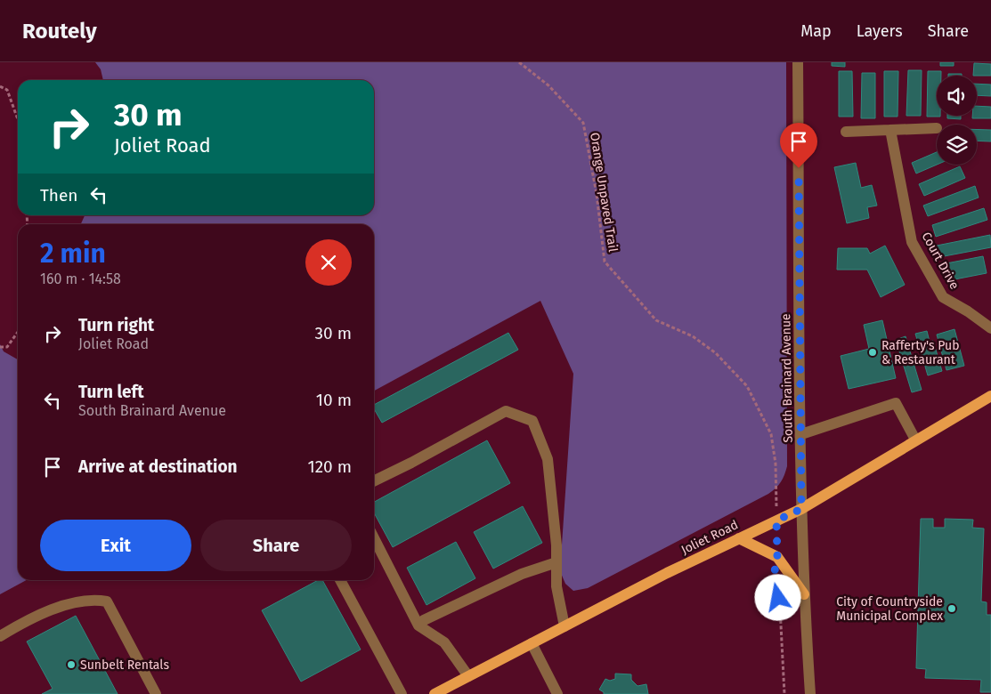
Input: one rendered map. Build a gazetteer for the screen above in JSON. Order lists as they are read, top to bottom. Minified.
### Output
{"streets":{"main road":["Joliet Road"],"street":["Court Drive","South Brainard Avenue"],"path":["Orange Unpaved Trail"]},"crossings":[["Orange Unpaved Trail","Joliet Road"],["South Brainard Avenue","Joliet Road"]],"places":["Rafferty's Pub & Restaurant","City of Countryside Municipal Complex","Sunbelt Rentals"],"page":{"header":"Routely","nav":["Map","Layers","Share"],"turn":["30 m","Joliet Road"],"then":"Then","heading":["2 min","160 m · 14:58"],"list":[{"name":"Turn right","note":"Joliet Road","value":"30 m"},{"name":"Turn left","note":"South Brainard Avenue","value":"10 m"},{"name":"Arrive at destination","value":"120 m"}],"buttons":["Exit","Share"]}}
